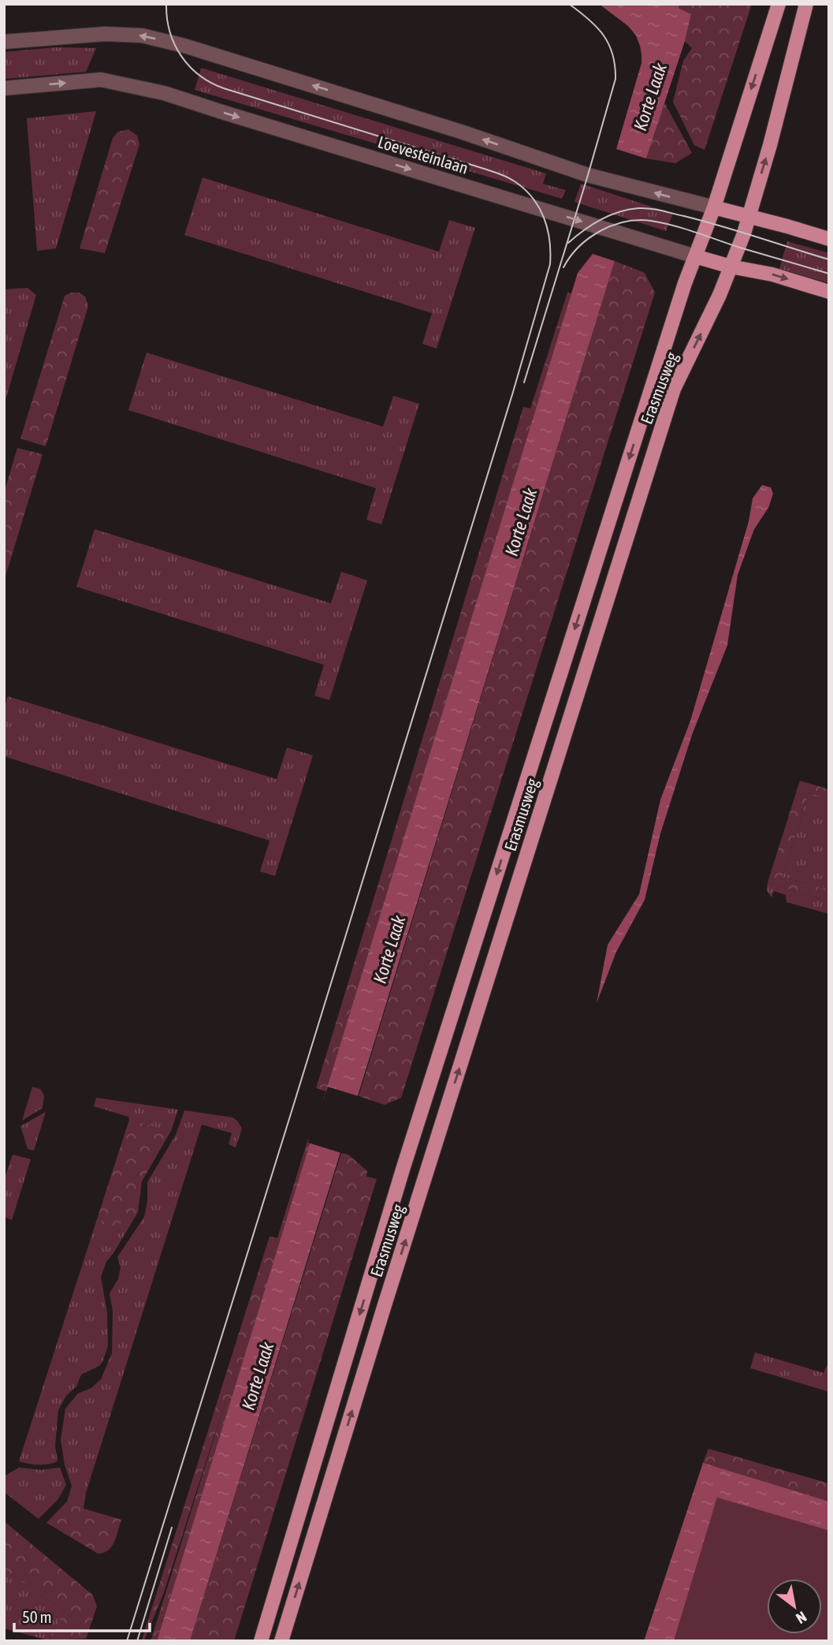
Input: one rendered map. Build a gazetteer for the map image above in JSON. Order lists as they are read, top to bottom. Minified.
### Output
{"streets":{"main road":["Loevesteinlaan","Erasmusweg"]},"crossings":[["Loevesteinlaan","Erasmusweg"]],"water":["Korte Laak"],"scale_bar":"50 m","north":"bottom right"}
